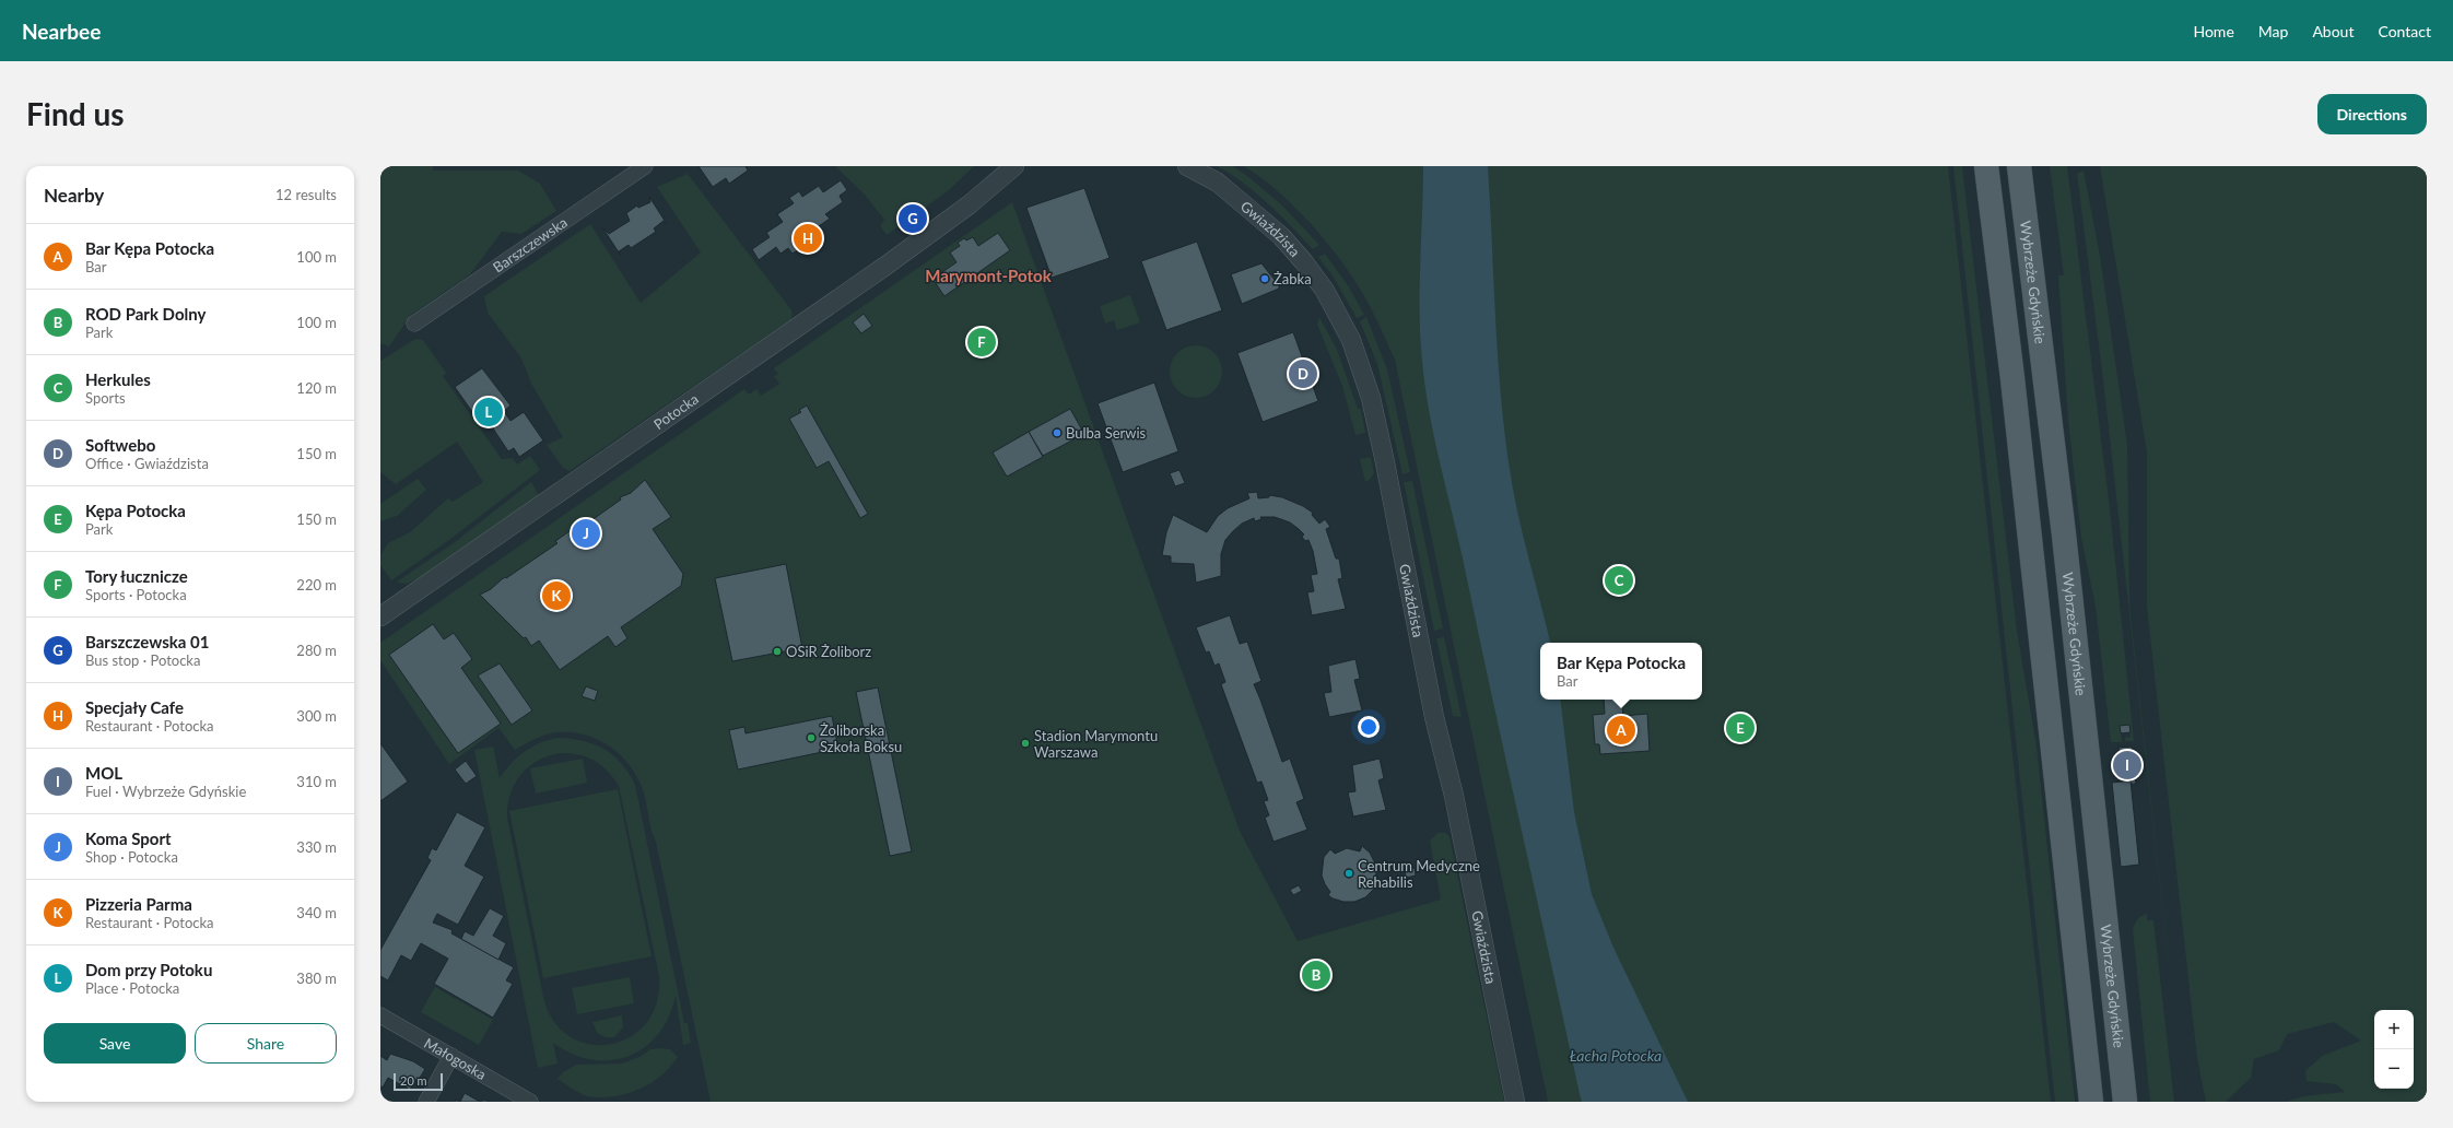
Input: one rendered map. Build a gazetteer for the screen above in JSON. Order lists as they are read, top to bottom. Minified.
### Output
{"streets":{"main road":["Wybrzeże Gdyńskie"],"street":["Gwiaździsta","Barszczewska","Potocka","Małogoska"]},"districts":["Marymont-Potok"],"water":["Łacha Potocka"],"places":["Żabka","Bulba Serwis","OSiR Żoliborz","Żoliborska Szkoła Boksu","Stadion Marymontu Warszawa","Centrum Medyczne Rehabilis"],"scale_bar":"20 m","page":{"header":"Nearbee","nav":["Home","Map","About","Contact"],"buttons":["Directions",["Save","Share"]],"title":"Find us","heading":["Nearby","12 results"],"pins":["G","H","F","D","L","J","C","K","E","A","I","B"],"list":[{"mark":"A","name":"Bar Kępa Potocka","note":"Bar","value":"100 m"},{"mark":"B","name":"ROD Park Dolny","note":"Park","value":"100 m"},{"mark":"C","name":"Herkules","note":"Sports","value":"120 m"},{"mark":"D","name":"Softwebo","note":"Office · Gwiaździsta","value":"150 m"},{"mark":"E","name":"Kępa Potocka","note":"Park","value":"150 m"},{"mark":"F","name":"Tory łucznicze","note":"Sports · Potocka","value":"220 m"},{"mark":"G","name":"Barszczewska 01","note":"Bus stop · Potocka","value":"280 m"},{"mark":"H","name":"Specjały Cafe","note":"Restaurant · Potocka","value":"300 m"},{"mark":"I","name":"MOL","note":"Fuel · Wybrzeże Gdyńskie","value":"310 m"},{"mark":"J","name":"Koma Sport","note":"Shop · Potocka","value":"330 m"},{"mark":"K","name":"Pizzeria Parma","note":"Restaurant · Potocka","value":"340 m"},{"mark":"L","name":"Dom przy Potoku","note":"Place · Potocka","value":"380 m"}],"popup":["Bar Kępa Potocka","Bar"],"map_buttons":["+","−"],"scale":"20 m"}}
